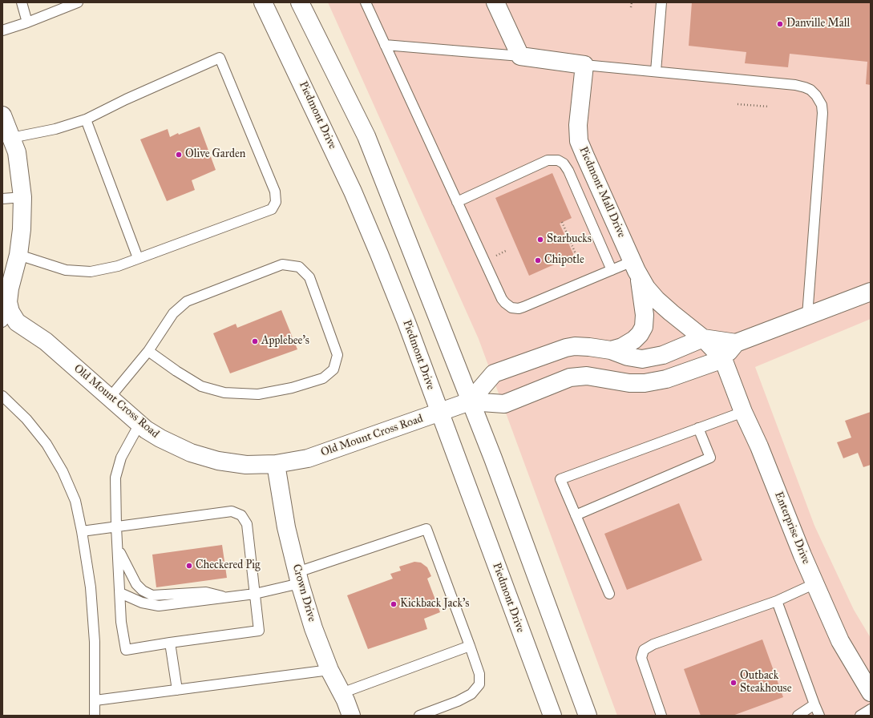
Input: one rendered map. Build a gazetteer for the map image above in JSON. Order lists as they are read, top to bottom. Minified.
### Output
{"streets":{"street":["Piedmont Drive","Piedmont Mall Drive","Old Mount Cross Road","Enterprise Drive","Crown Drive"]},"crossings":[["Piedmont Drive","Old Mount Cross Road"],["Piedmont Mall Drive","Old Mount Cross Road"],["Piedmont Mall Drive","Enterprise Drive"],["Old Mount Cross Road","Enterprise Drive"],["Old Mount Cross Road","Crown Drive"]],"places":["Danville Mall","Olive Garden","Starbucks","Chipotle","Applebee's","Checkered Pig","Kickback Jack's","Outback Steakhouse"]}
